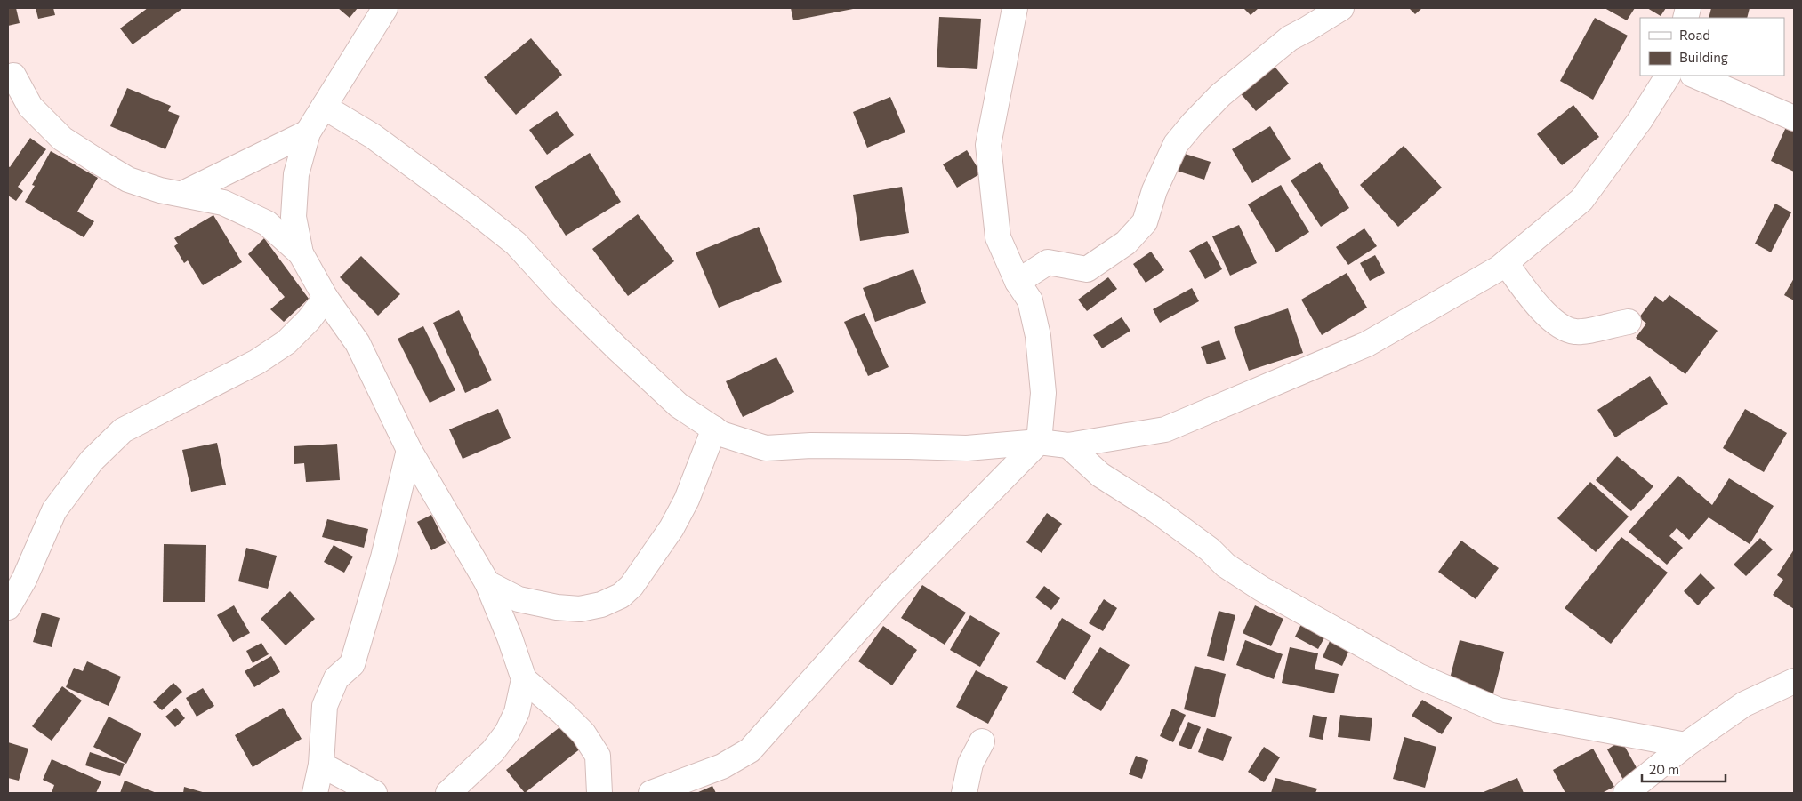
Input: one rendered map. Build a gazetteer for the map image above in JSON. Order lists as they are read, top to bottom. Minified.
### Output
{"legend":["Road","Building"],"scale_bar":"20 m"}
